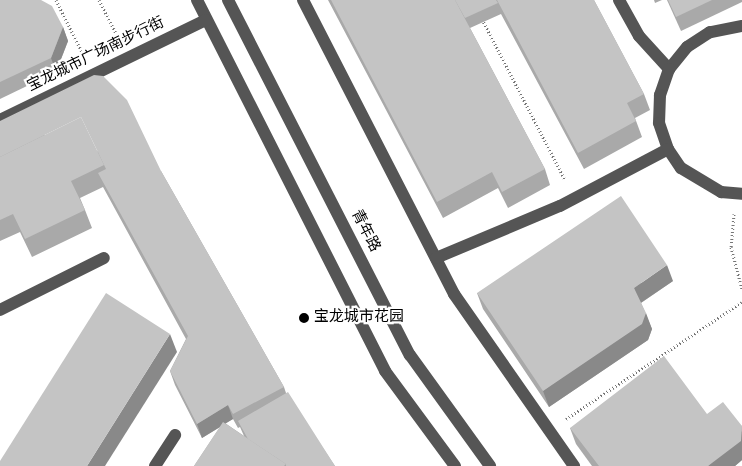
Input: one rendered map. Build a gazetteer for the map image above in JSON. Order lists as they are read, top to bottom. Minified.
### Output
{"streets":{"street":["宝龙城市广场南步行街","青年路"]},"places":["宝龙城市花园"]}
